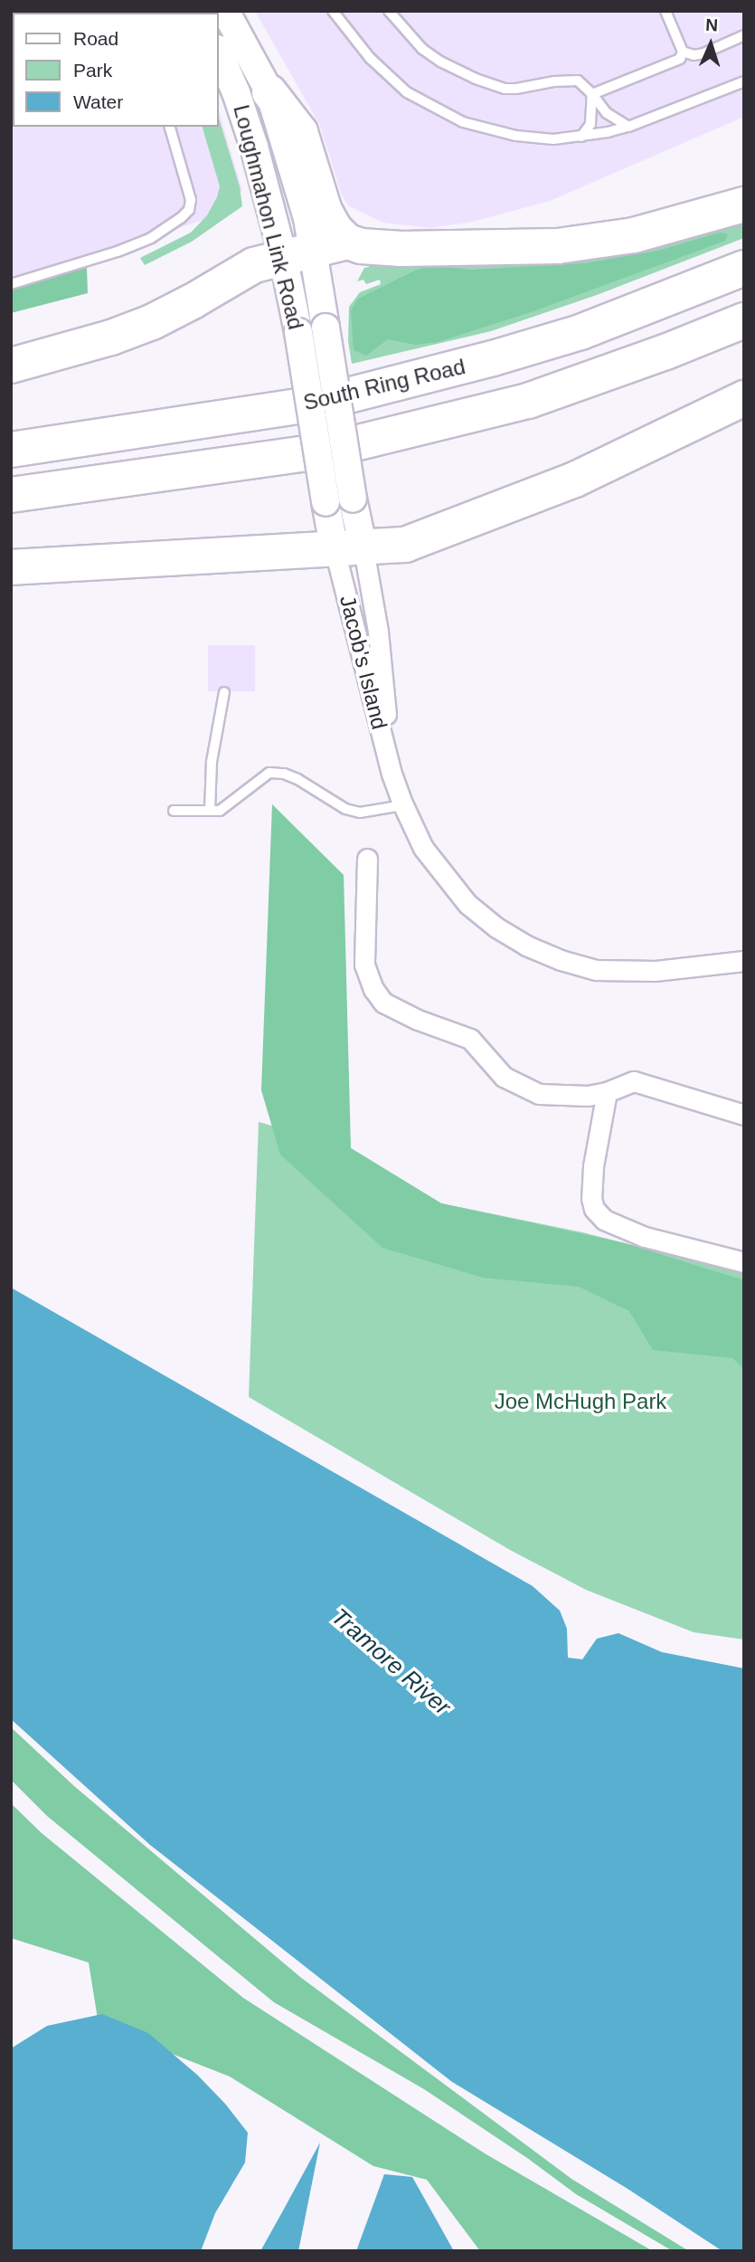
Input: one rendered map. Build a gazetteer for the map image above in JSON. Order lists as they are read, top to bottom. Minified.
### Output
{"streets":{"highway":["South Ring Road"],"main road":["Loughmahon Link Road"],"street":["Jacob's Island"]},"crossings":[["Loughmahon Link Road","Jacob's Island"]],"water":["Tramore River"],"parks":["Joe McHugh Park"],"legend":["Road","Park","Water"],"north":"top"}
